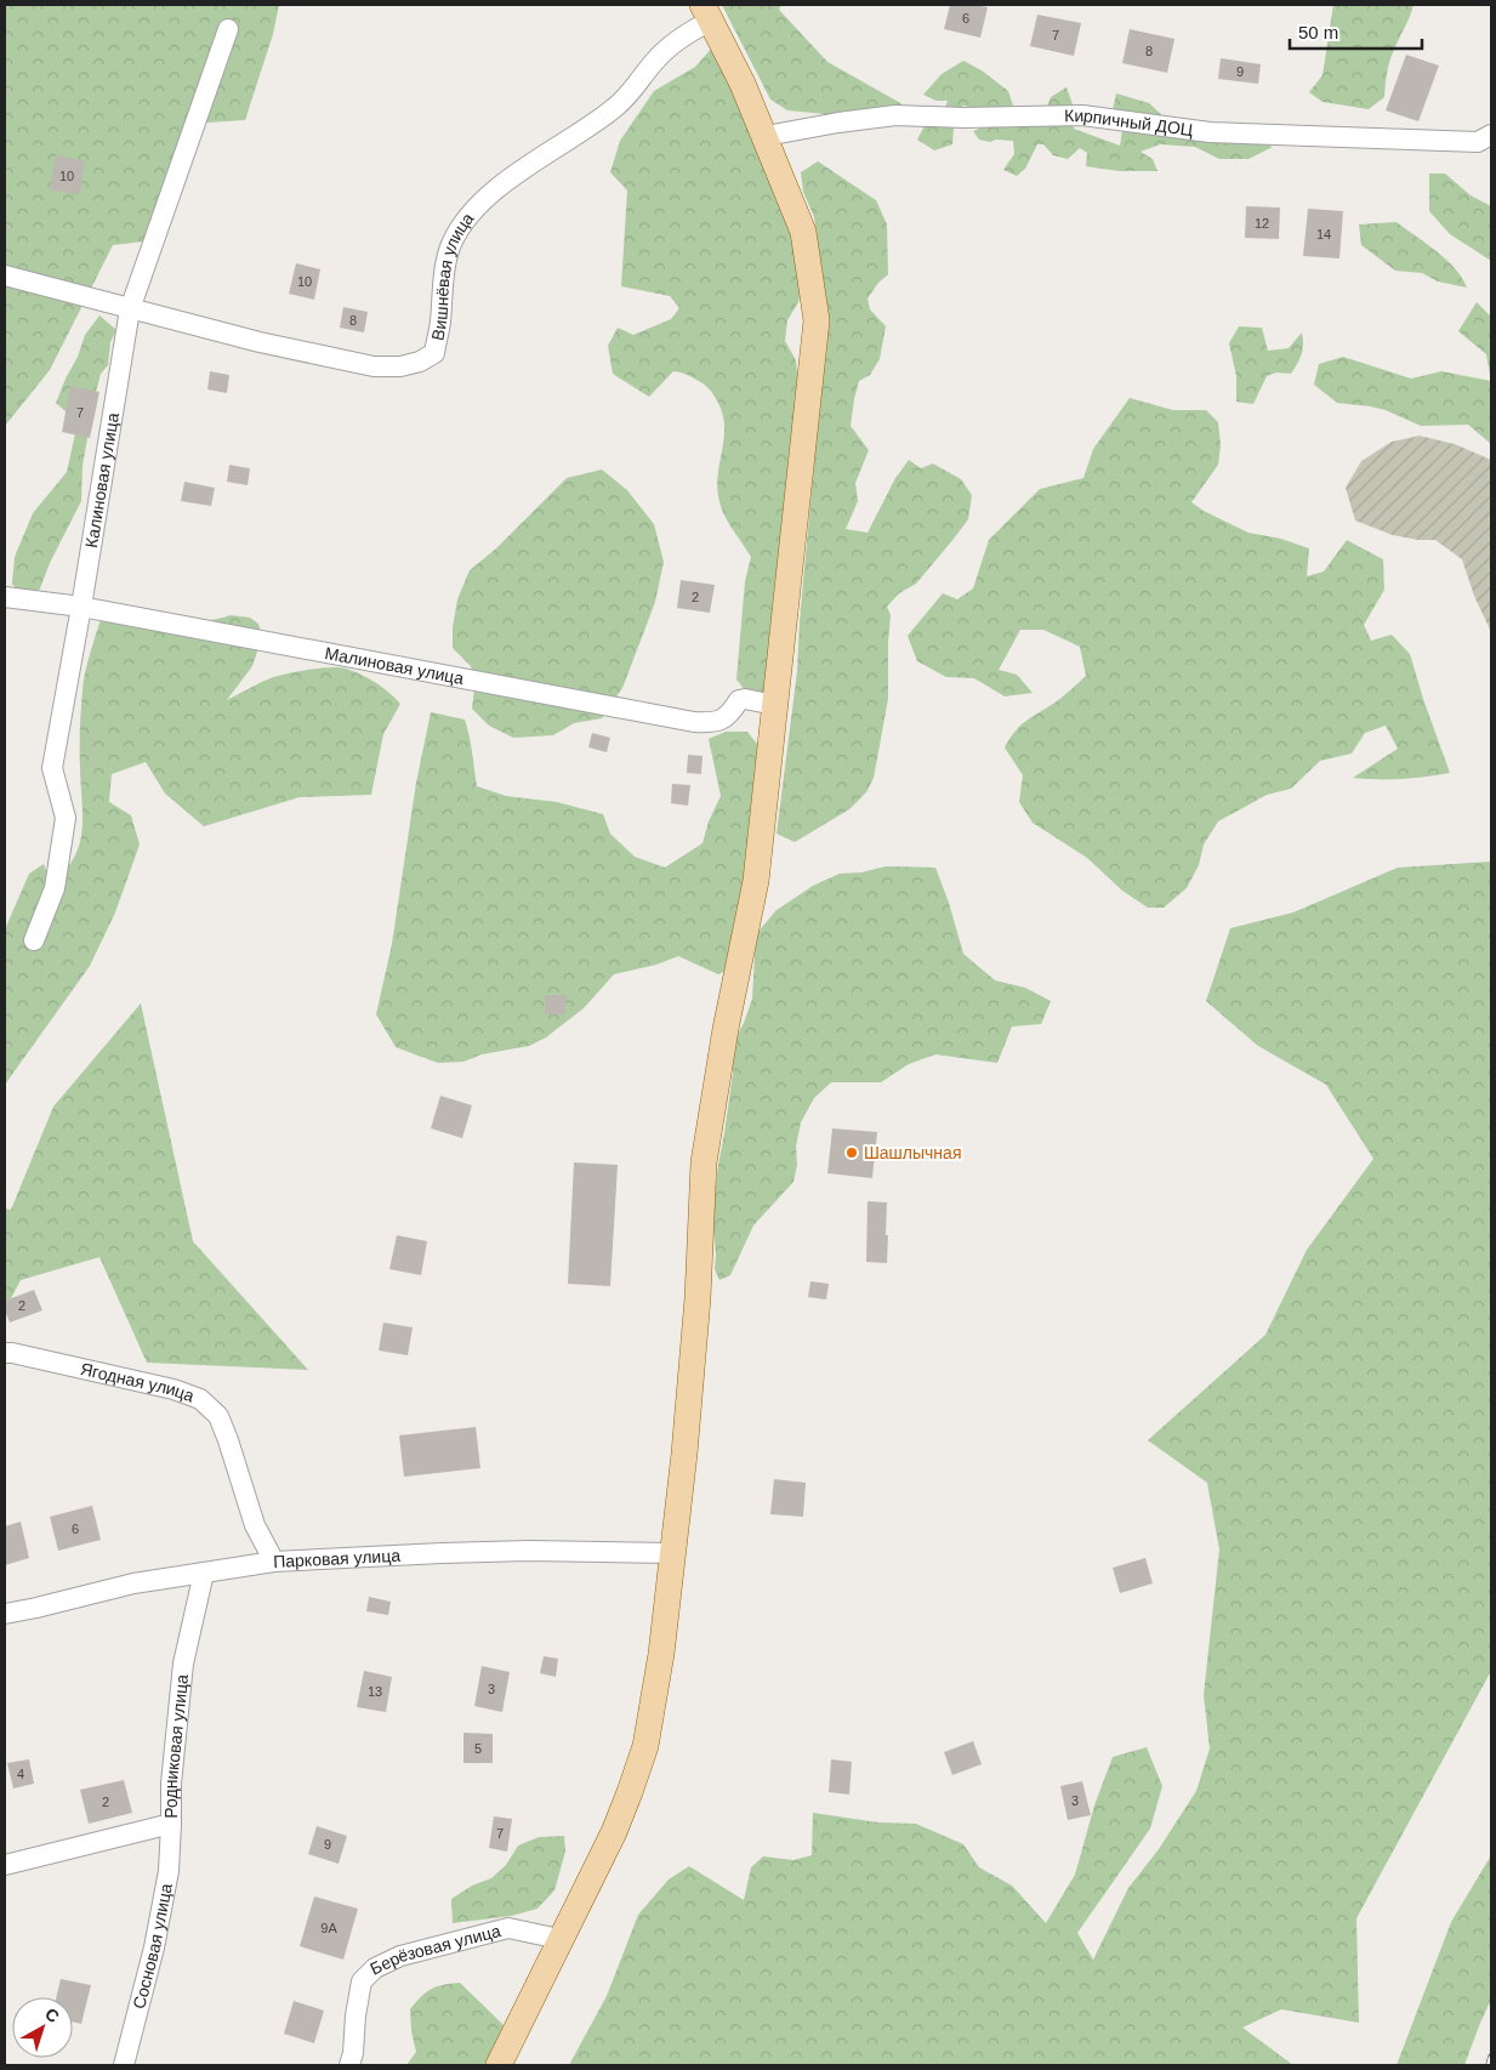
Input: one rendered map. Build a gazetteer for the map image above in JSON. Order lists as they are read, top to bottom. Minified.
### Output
{"streets":{"street":["Кирпичный ДОЦ","Вишнёвая улица","Калиновая улица","Малиновая улица","Ягодная улица","Парковая улица","Родниковая улица","Сосновая улица","Берёзовая улица"]},"crossings":[["Вишнёвая улица","Калиновая улица"],["Калиновая улица","Малиновая улица"],["Ягодная улица","Парковая улица"],["Парковая улица","Родниковая улица"],["Родниковая улица","Сосновая улица"]],"places":["Шашлычная"],"house_numbers":["6","7","8","9","10","12","14","10","8","7","2","2","6","3","13","5","4","3","2","7","9","9А"],"scale_bar":"50 m","north":"top right"}
